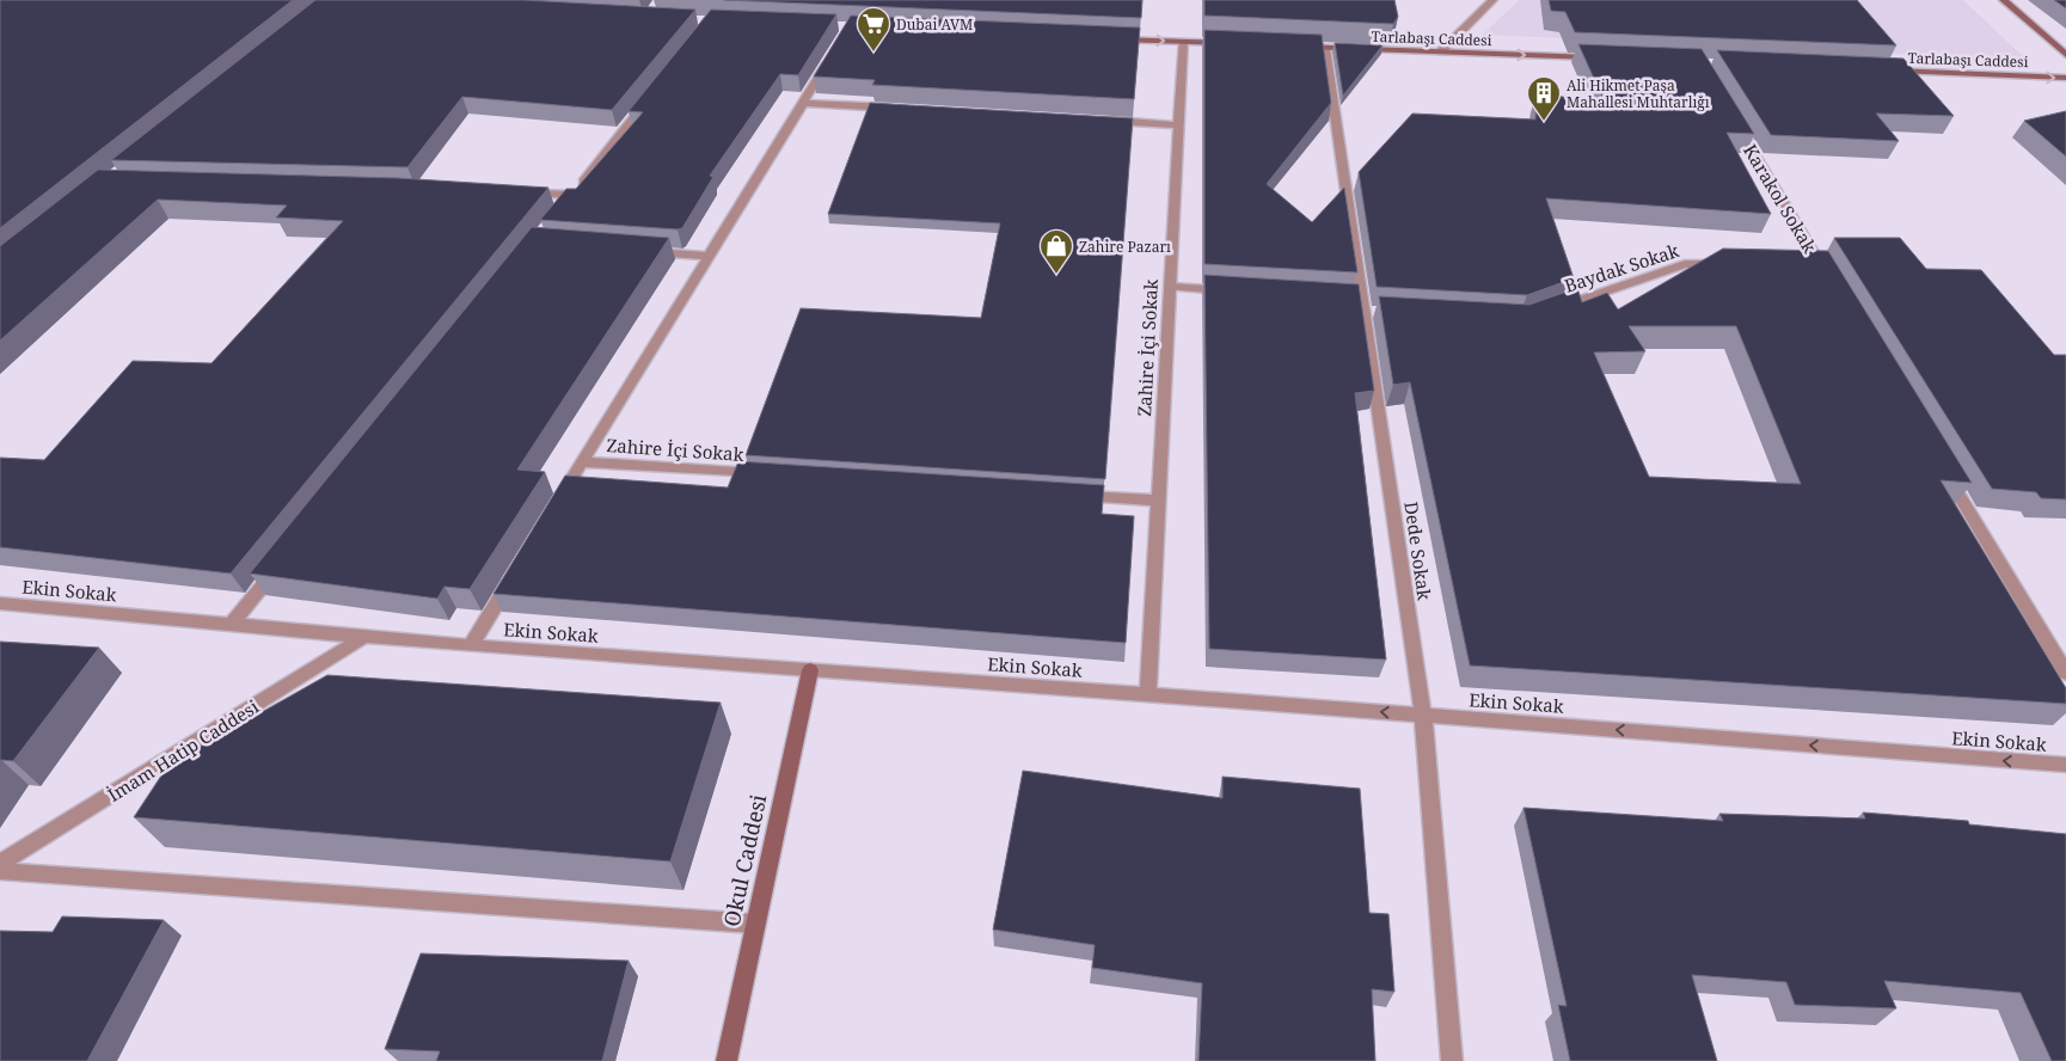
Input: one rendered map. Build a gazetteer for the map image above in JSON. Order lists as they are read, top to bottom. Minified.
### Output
{"streets":{"main road":["Tarlabaşı Caddesi","Okul Caddesi"],"street":["Karakol Sokak","Baydak Sokak","Zahire İçi Sokak","Dede Sokak","Ekin Sokak","İmam Hatip Caddesi"]},"crossings":[["Tarlabaşı Caddesi","Dede Sokak"],["Zahire İçi Sokak","Ekin Sokak"],["Dede Sokak","Ekin Sokak"],["Ekin Sokak","İmam Hatip Caddesi"],["Ekin Sokak","Okul Caddesi"]],"one_way":["Tarlabaşı Caddesi","Ekin Sokak"],"places":{"supermarket":["Dubai AVM"],"building":["Ali Hikmet Paşa Mahallesi Muhtarlığı"],"shop":["Zahire Pazarı"]}}
